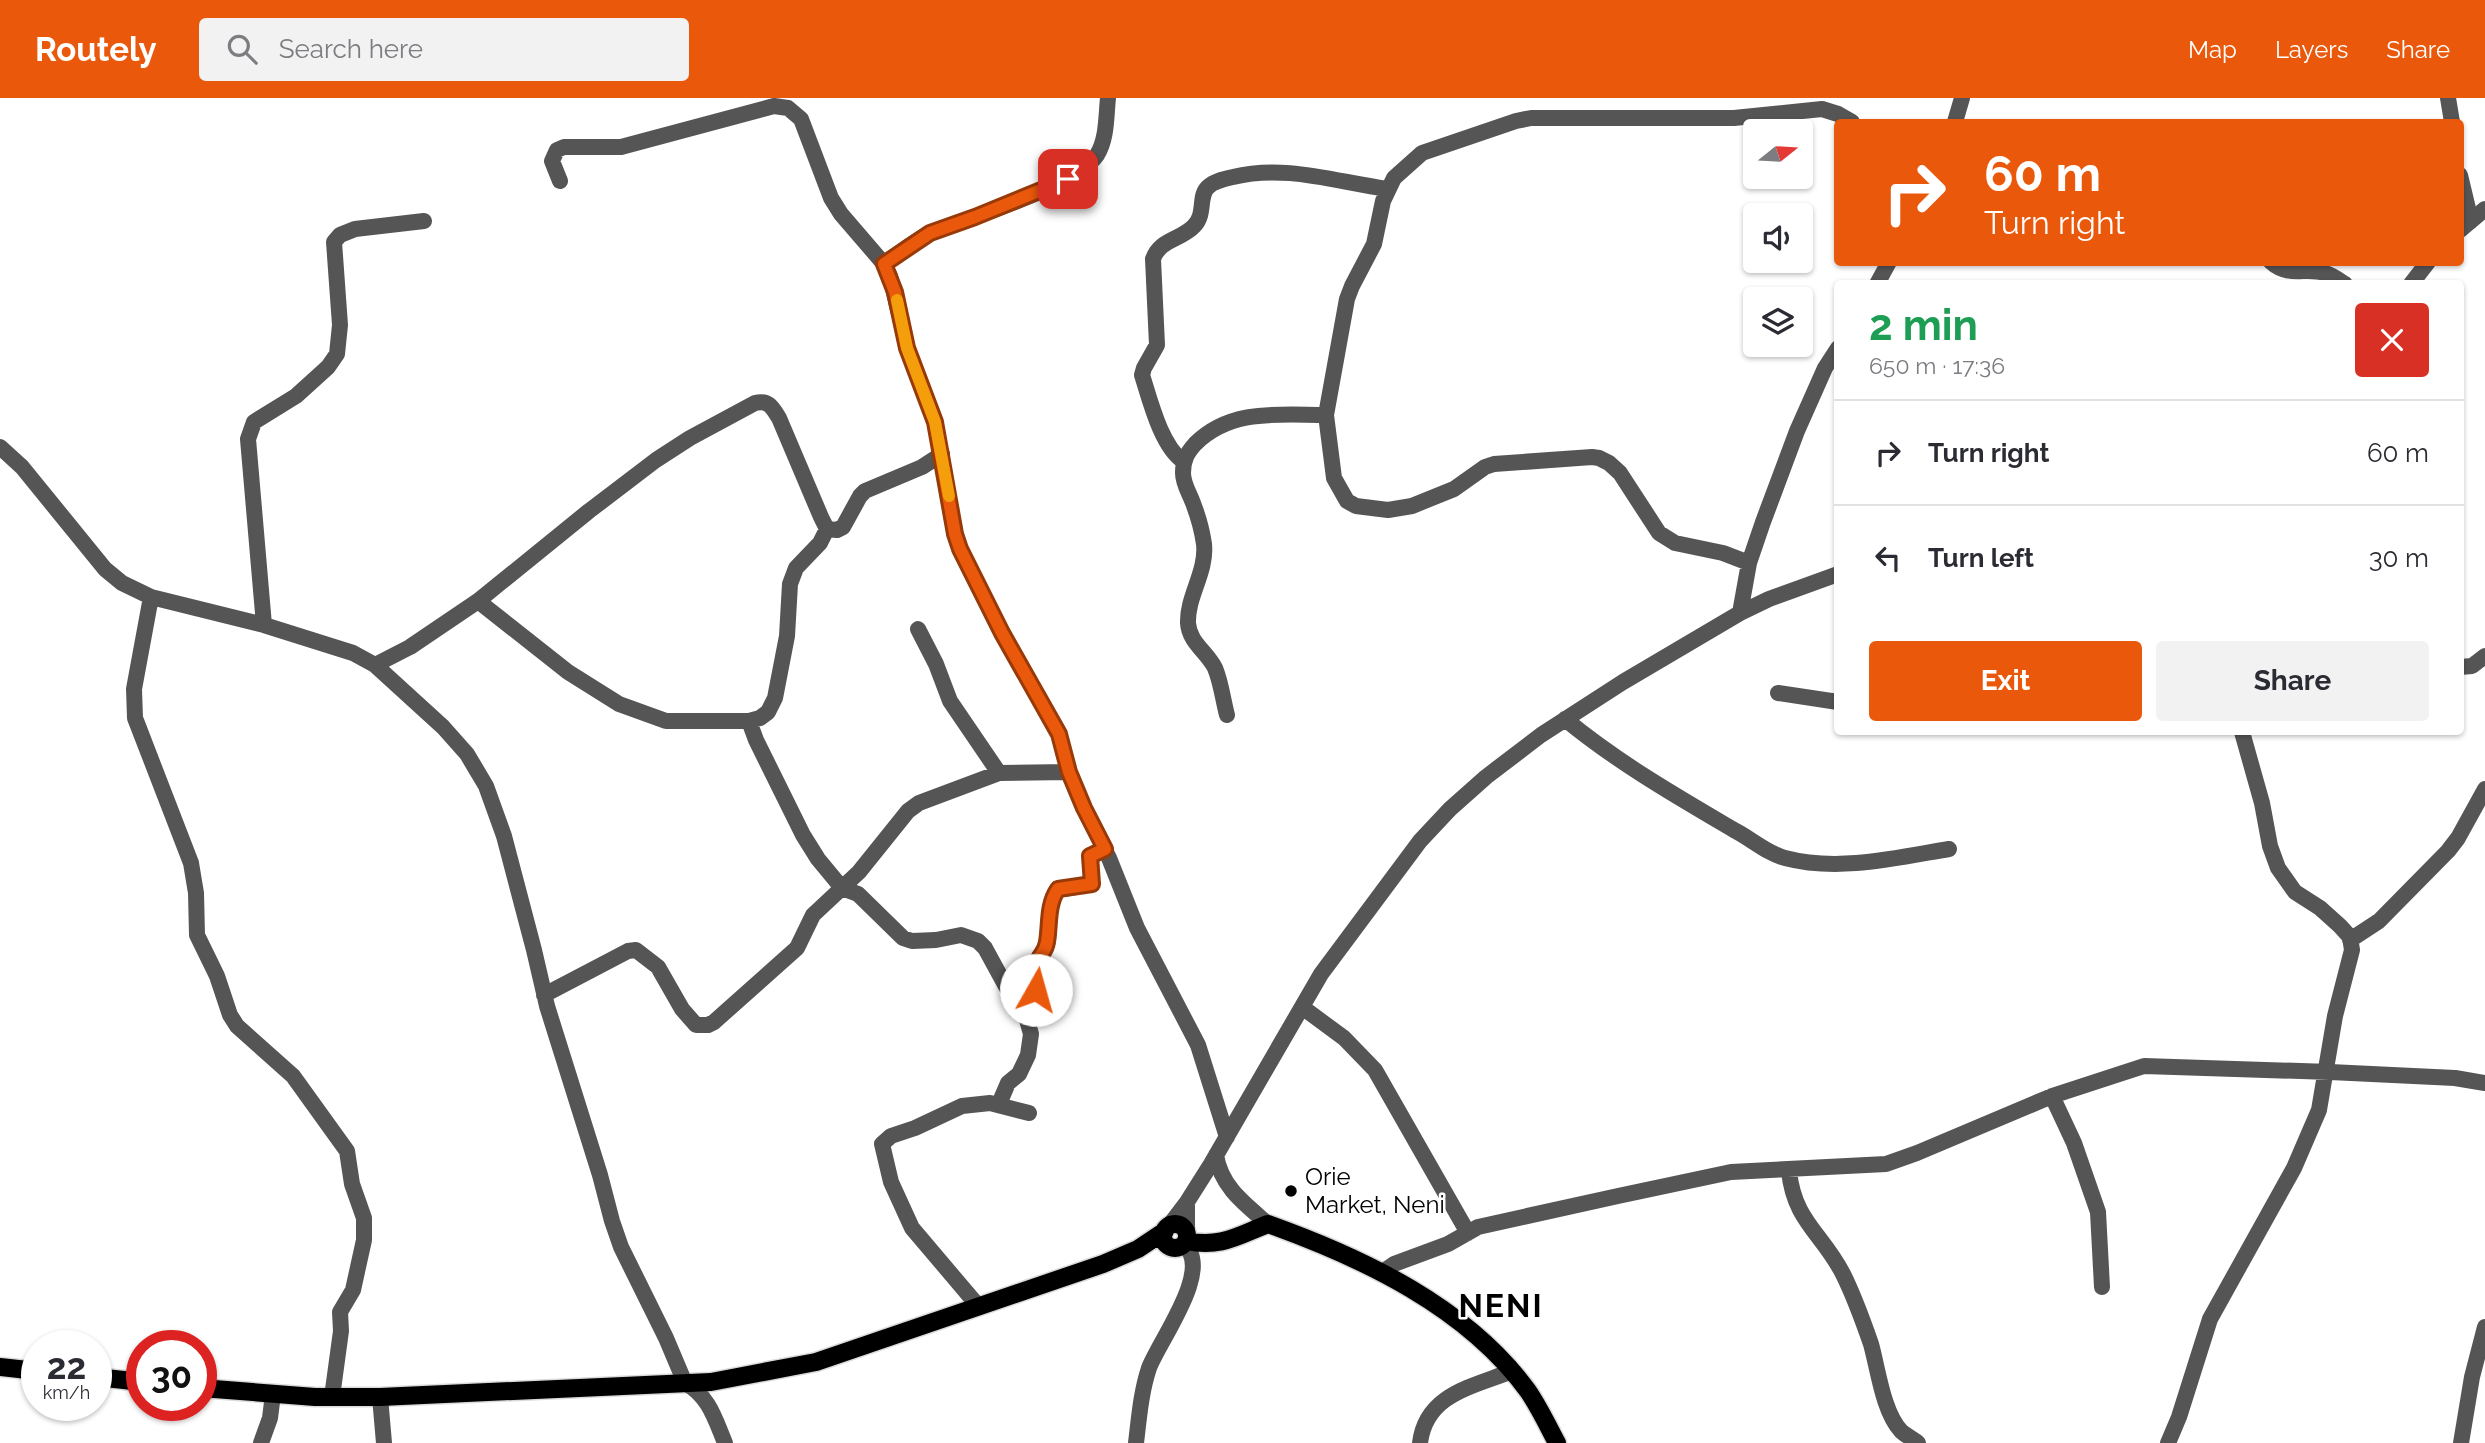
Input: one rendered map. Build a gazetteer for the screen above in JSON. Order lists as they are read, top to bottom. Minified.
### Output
{"districts":["NENI"],"places":["Orie Market, Neni"],"north":"right","page":{"header":"Routely","search":"Search here","nav":["Map","Layers","Share"],"turn":["60 m","Turn right"],"heading":["2 min","650 m · 17:36"],"list":[{"name":"Turn right","value":"60 m"},{"name":"Turn left","value":"30 m"}],"buttons":["Exit","Share"],"speed":"22 km/h","limit":"30"}}
